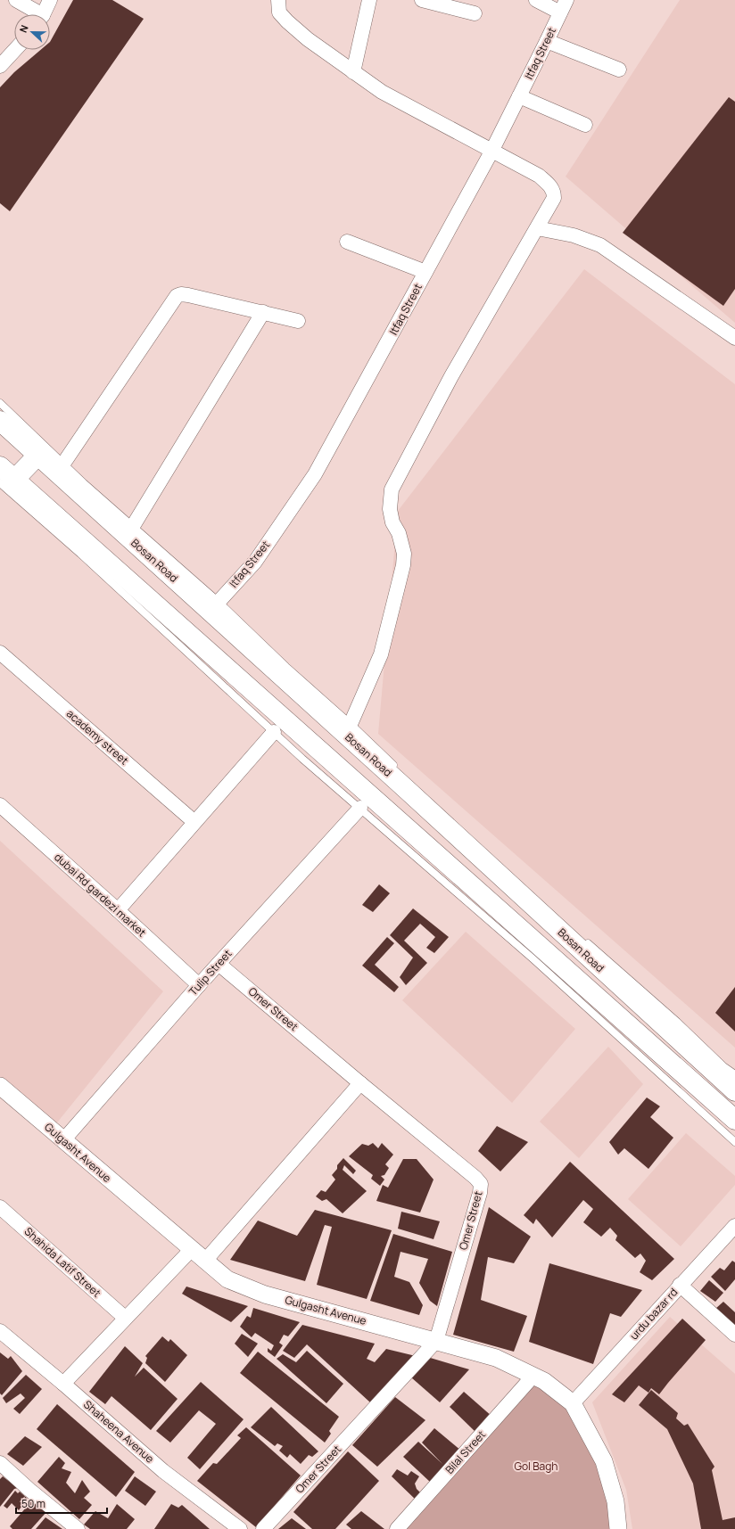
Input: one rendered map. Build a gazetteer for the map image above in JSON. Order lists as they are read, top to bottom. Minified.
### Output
{"streets":{"main road":["Bosan Road"],"street":["Itfaq Street","academy street","dubai Rd gardezi market","Tulip Street","Omer Street","Gulgasht Avenue","Shahida Latif Street","urdu bazar rd","Shaheena Avenue","Bilal Street"]},"crossings":[["dubai Rd gardezi market","Tulip Street"],["Tulip Street","Omer Street"],["Tulip Street","Gulgasht Avenue"],["Omer Street","Gulgasht Avenue"],["Gulgasht Avenue","urdu bazar rd"],["Gulgasht Avenue","Bilal Street"]],"parks":["Gol Bagh"],"scale_bar":"50 m","north":"left"}
